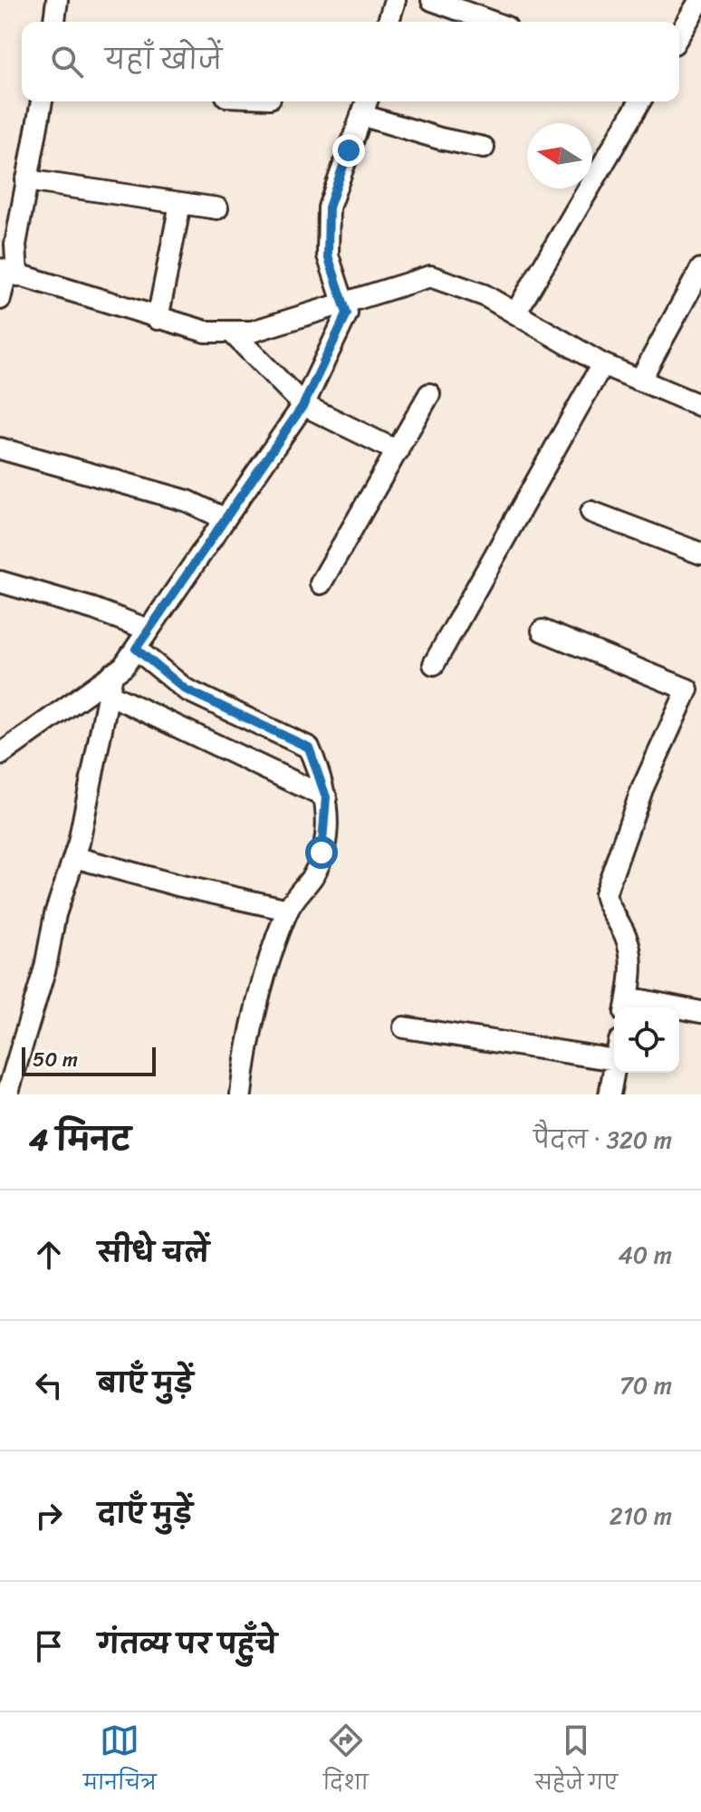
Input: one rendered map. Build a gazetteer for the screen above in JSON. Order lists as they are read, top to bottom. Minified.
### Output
{"scale_bar":"50 m","north":"left","page":{"search":"यहाँ खोजें","scale":"50 m","heading":["4 मिनट","पैदल · 320 m"],"list":[["सीधे चलें","40 m"],["बाएँ मुड़ें","70 m"],["दाएँ मुड़ें","210 m"],"गंतव्य पर पहुँचे"],"nav":["मानचित्र","दिशा","सहेजे गए"]}}
